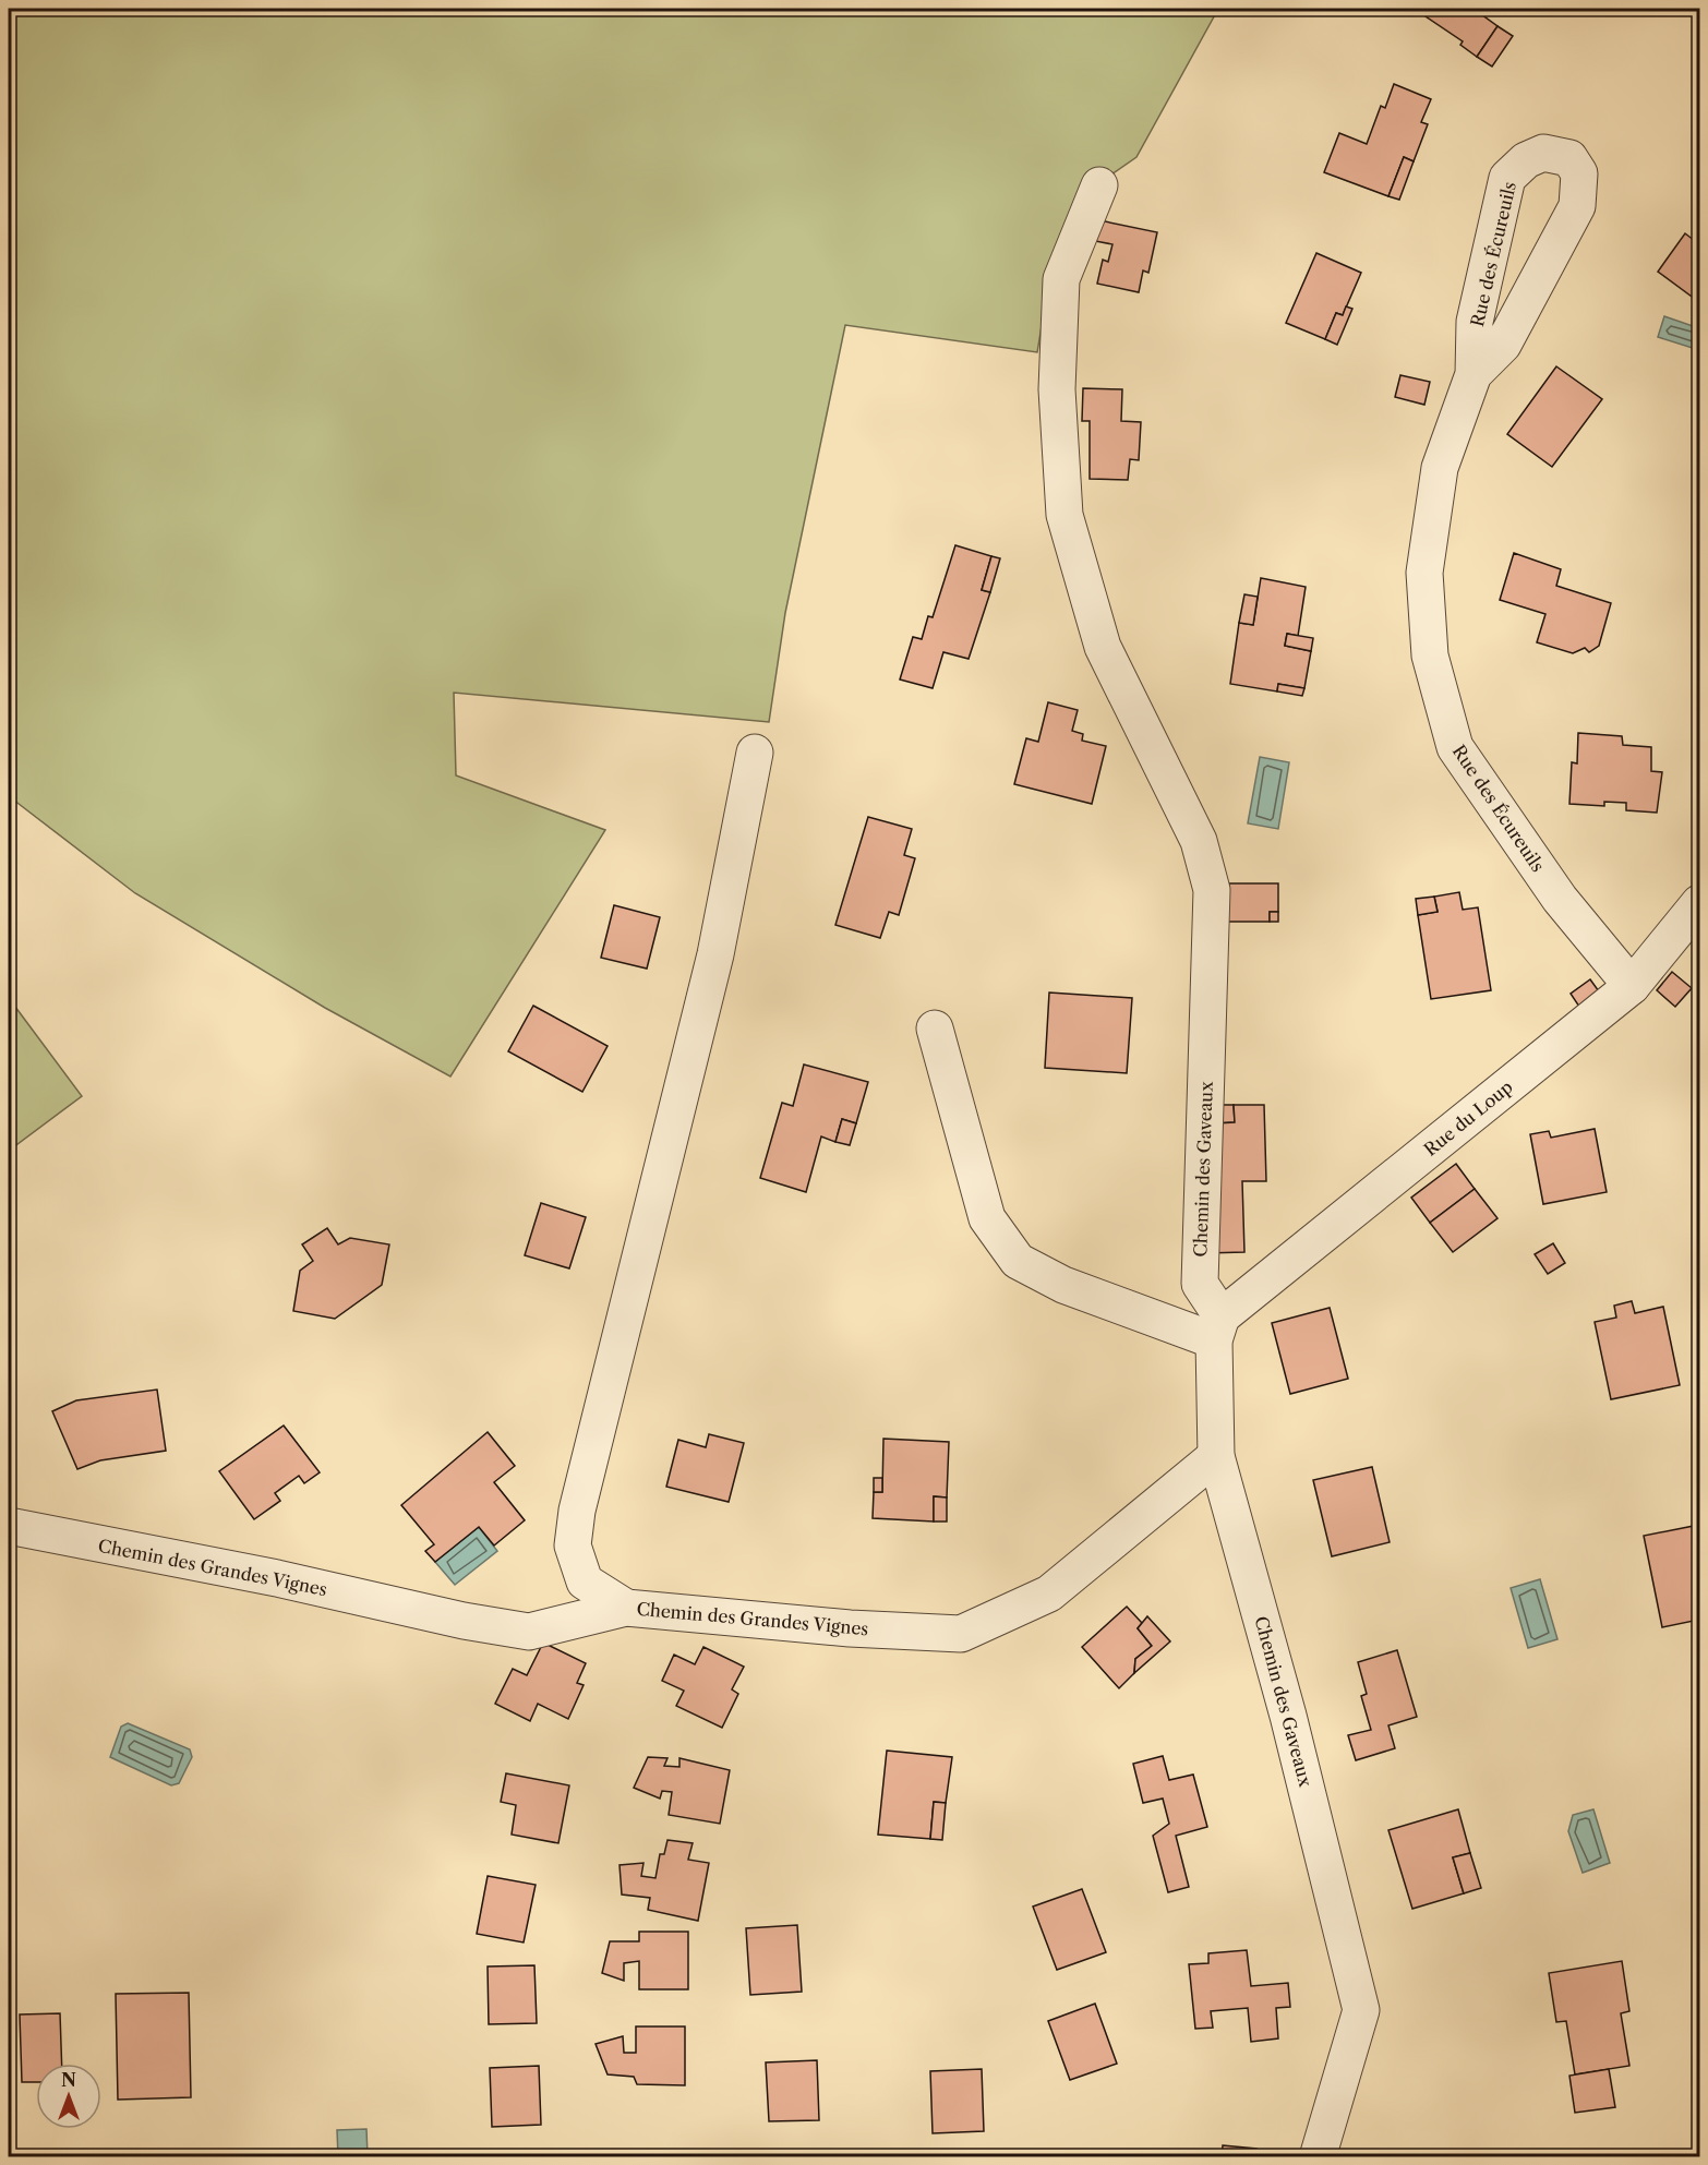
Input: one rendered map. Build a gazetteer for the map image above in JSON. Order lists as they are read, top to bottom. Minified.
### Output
{"streets":{"street":["Rue des Écureuils","Rue du Loup","Chemin des Gaveaux","Chemin des Grandes Vignes"]},"crossings":[["Rue des Écureuils","Rue du Loup"],["Rue du Loup","Chemin des Gaveaux"],["Chemin des Gaveaux","Chemin des Grandes Vignes"]],"north":"top"}
